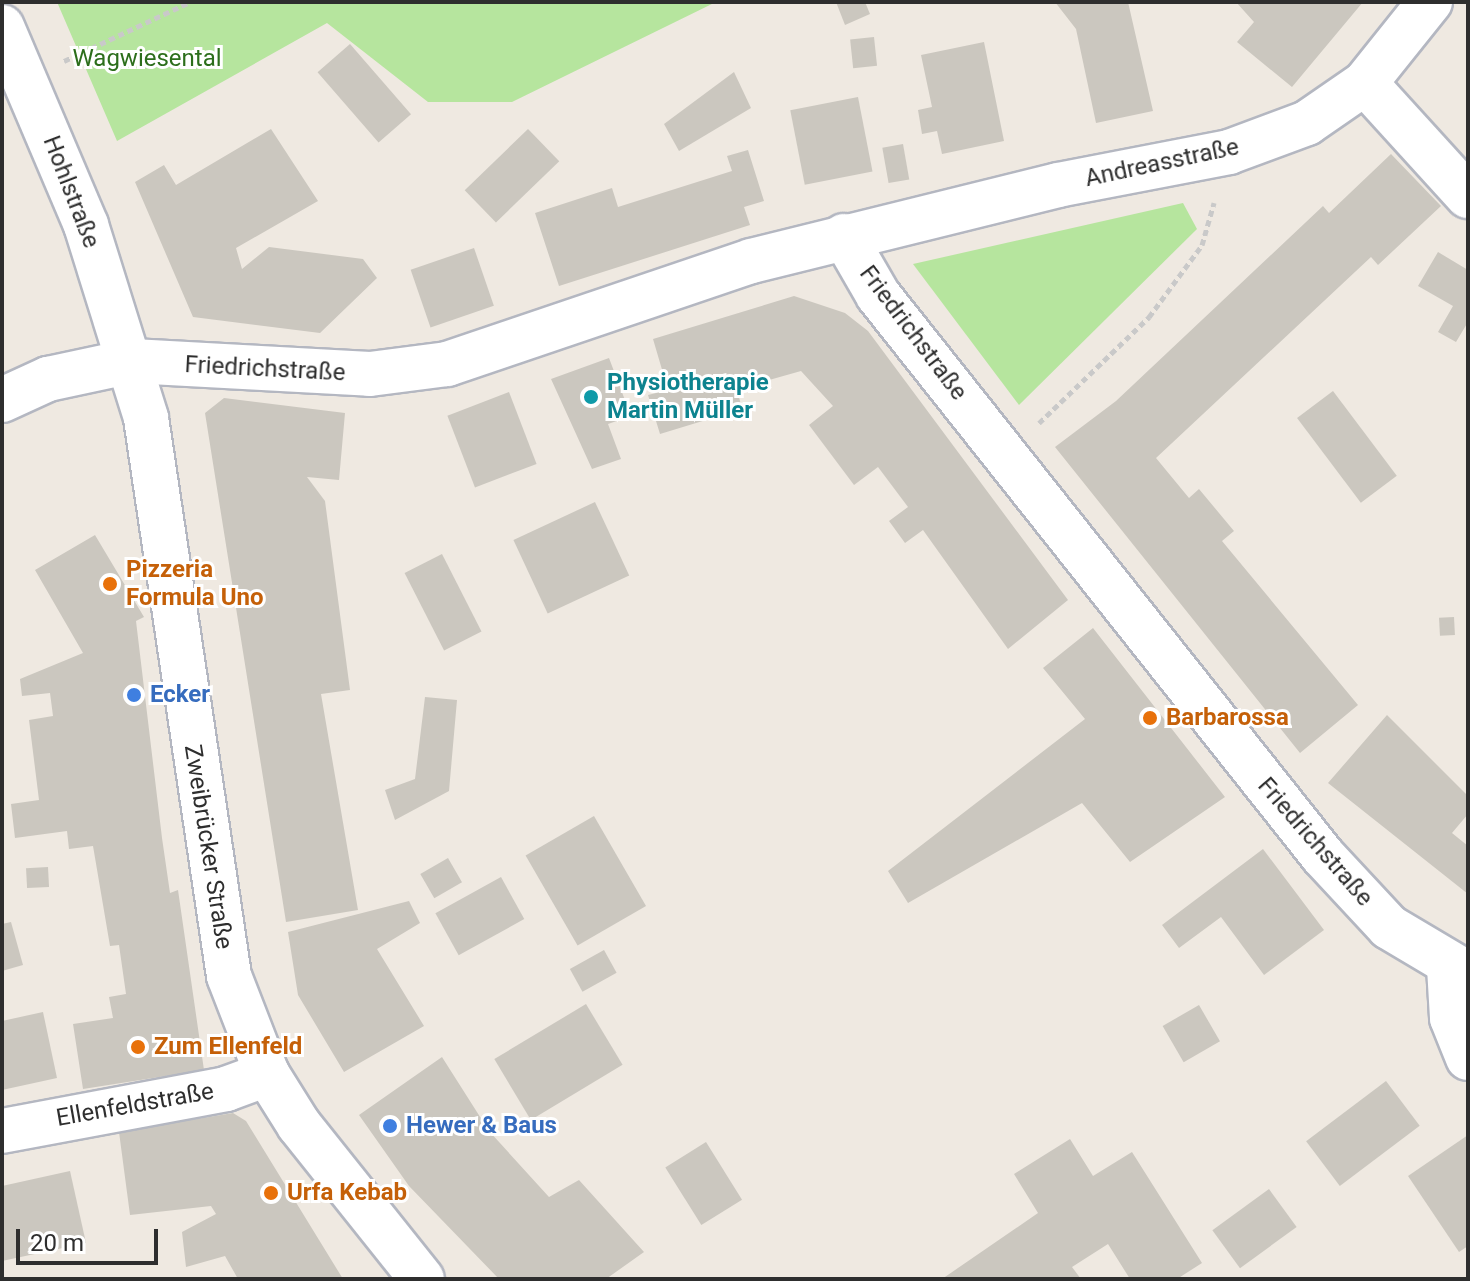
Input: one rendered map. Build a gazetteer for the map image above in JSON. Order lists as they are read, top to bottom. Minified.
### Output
{"streets":{"street":["Andreasstraße","Hohlstraße","Friedrichstraße","Zweibrücker Straße","Ellenfeldstraße"]},"crossings":[["Andreasstraße","Friedrichstraße"],["Hohlstraße","Friedrichstraße"],["Hohlstraße","Zweibrücker Straße"],["Friedrichstraße","Zweibrücker Straße"],["Zweibrücker Straße","Ellenfeldstraße"]],"parks":["Wagwiesental"],"places":["Physiotherapie Martin Müller","Pizzeria Formula Uno","Ecker","Barbarossa","Zum Ellenfeld","Hewer & Baus","Urfa Kebab"],"scale_bar":"20 m"}
